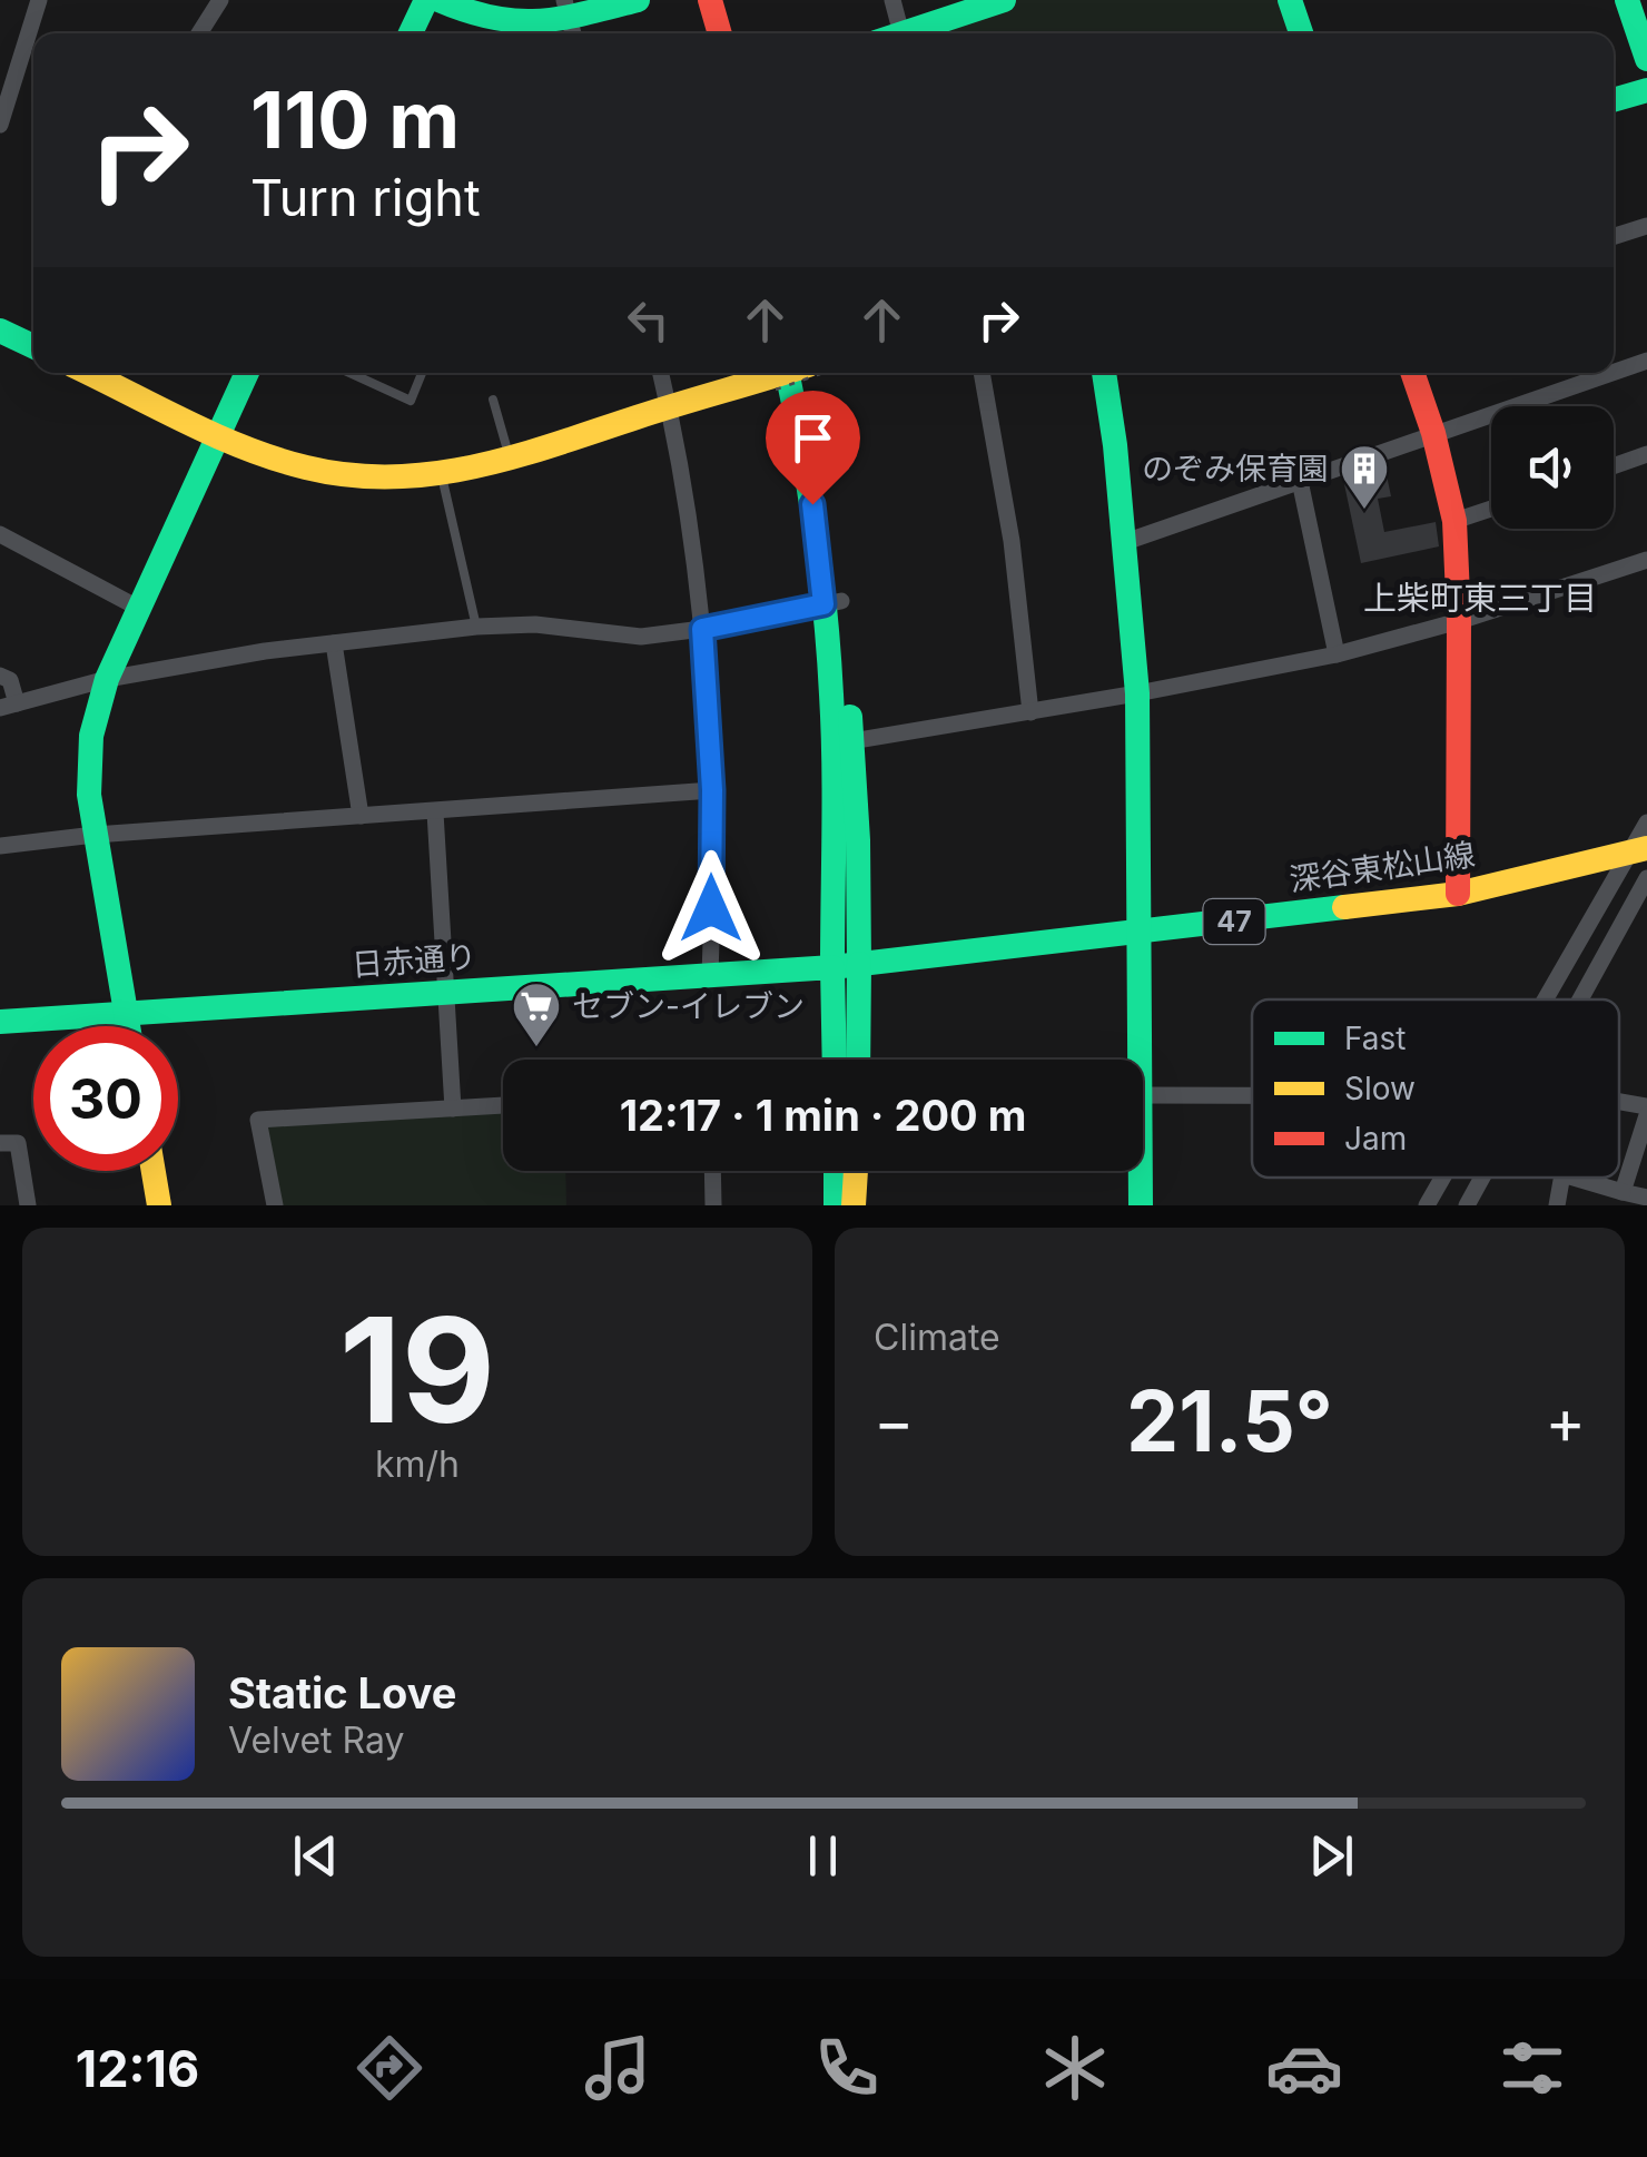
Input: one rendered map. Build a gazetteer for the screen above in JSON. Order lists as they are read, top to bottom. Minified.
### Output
{"streets":{"street":["深谷東松山線","47","日赤通り"]},"crossings":[["深谷東松山線","日赤通り"]],"districts":["上柴町東三丁目"],"places":{"building":["のぞみ保育園"],"supermarket":["セブン-イレブン"]},"legend":["Fast","Slow","Jam"],"page":{"turn":["110 m","Turn right"],"limit":"30","trip":"12:17 · 1 min · 200 m","tile":[["19","km/h"],"Climate"],"heat":["−","21.5°","+"],"song":["Static Love","Velvet Ray"],"tabs":"12:16"}}
